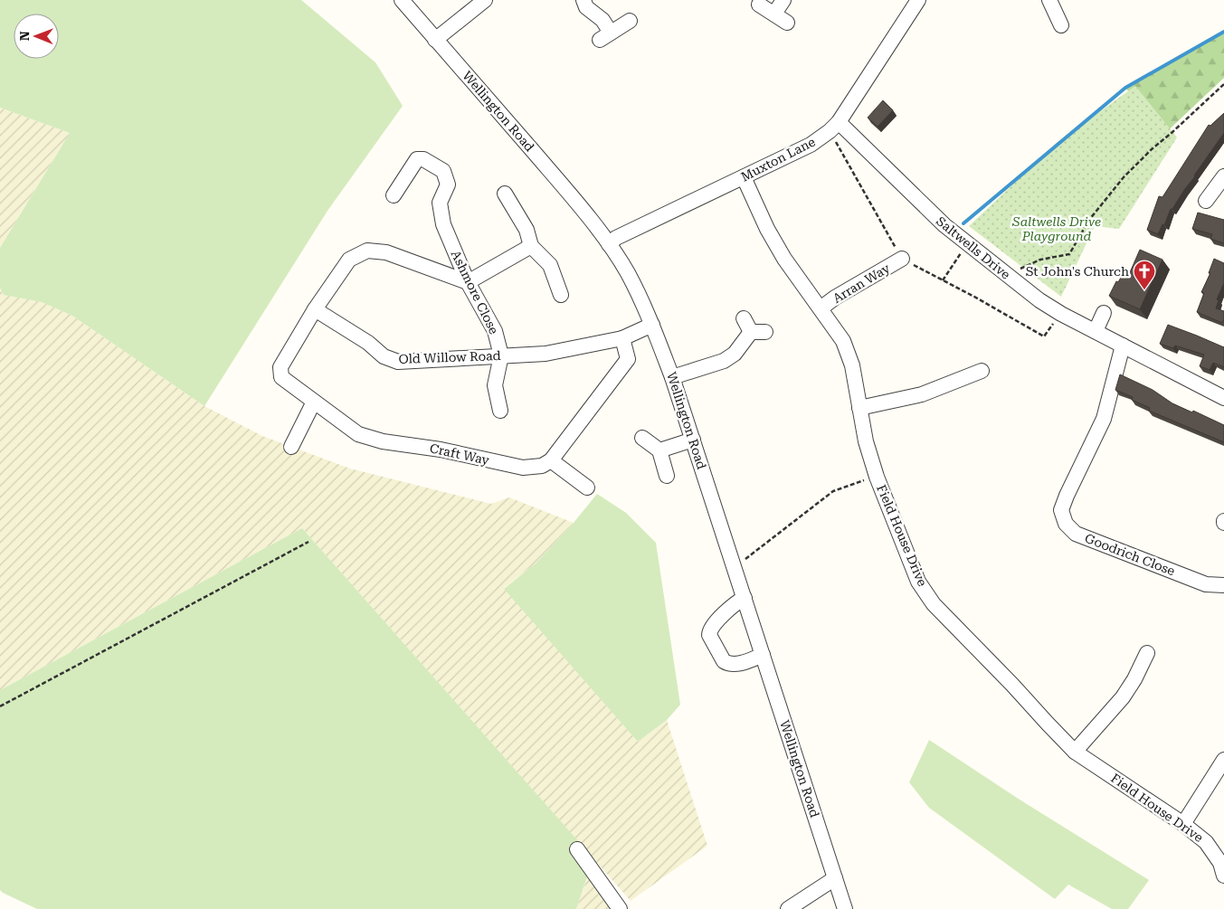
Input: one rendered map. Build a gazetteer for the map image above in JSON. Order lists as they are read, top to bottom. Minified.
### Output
{"streets":{"street":["Wellington Road","Muxton Lane","Saltwells Drive","Arran Way","Ashmore Close","Old Willow Road","Craft Way","Field House Drive","Goodrich Close"]},"crossings":[["Wellington Road","Muxton Lane"],["Muxton Lane","Saltwells Drive"],["Muxton Lane","Field House Drive"],["Saltwells Drive","Goodrich Close"],["Arran Way","Field House Drive"],["Ashmore Close","Old Willow Road"],["Old Willow Road","Craft Way"]],"parks":["Saltwells Drive Playground"],"places":{"church":["St John's Church"]},"north":"left"}
